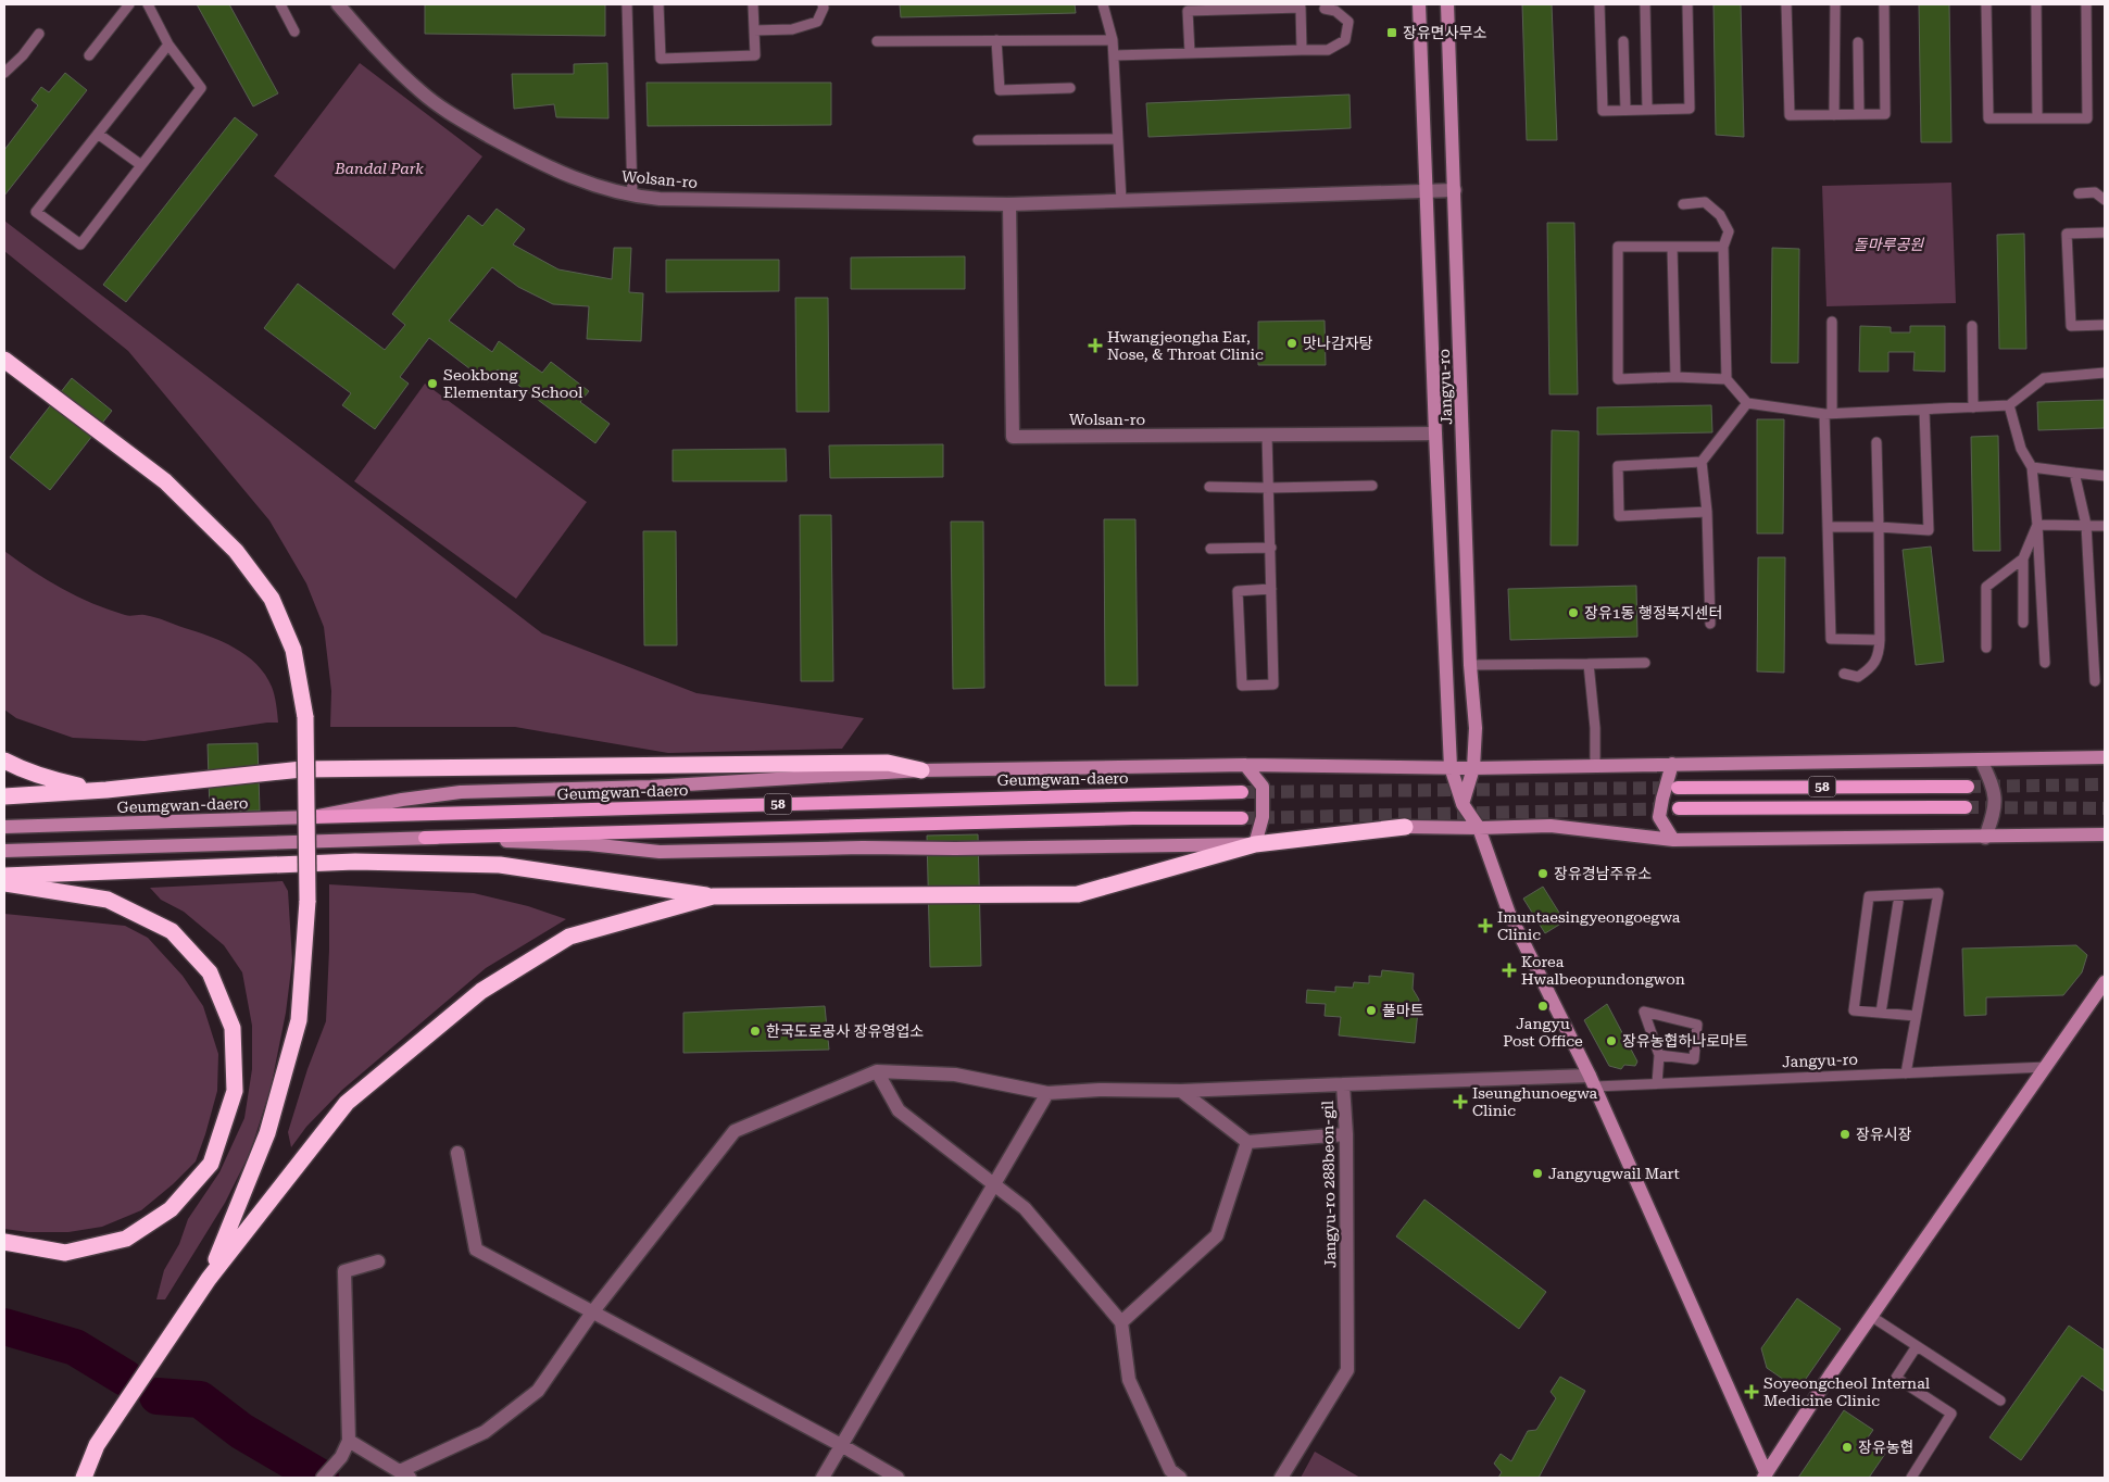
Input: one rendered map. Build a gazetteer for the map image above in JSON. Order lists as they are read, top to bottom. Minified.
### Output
{"streets":{"main road":["Jangyu-ro","Geumgwan-daero","58"],"street":["Wolsan-ro","Jangyu-ro 288beon-gil"]},"crossings":[["Wolsan-ro","Jangyu-ro"],["Jangyu-ro","Jangyu-ro 288beon-gil"]],"parks":["Bandal Park","돌마루공원"],"places":{"transit":["장유면사무소"],"other":["맛나감자탕","Seokbong Elementary School","장유1동 행정복지센터","장유경남주유소","Jangyu Post Office","풀마트","한국도로공사 장유영업소","장유농협하나로마트","장유시장","Jangyugwail Mart","장유농협"],"health":["Hwangjeongha Ear, Nose, & Throat Clinic","Imuntaesingyeongoegwa Clinic","Korea Hwalbeopundongwon","Iseunghunoegwa Clinic","Soyeongcheol Internal Medicine Clinic"]}}
